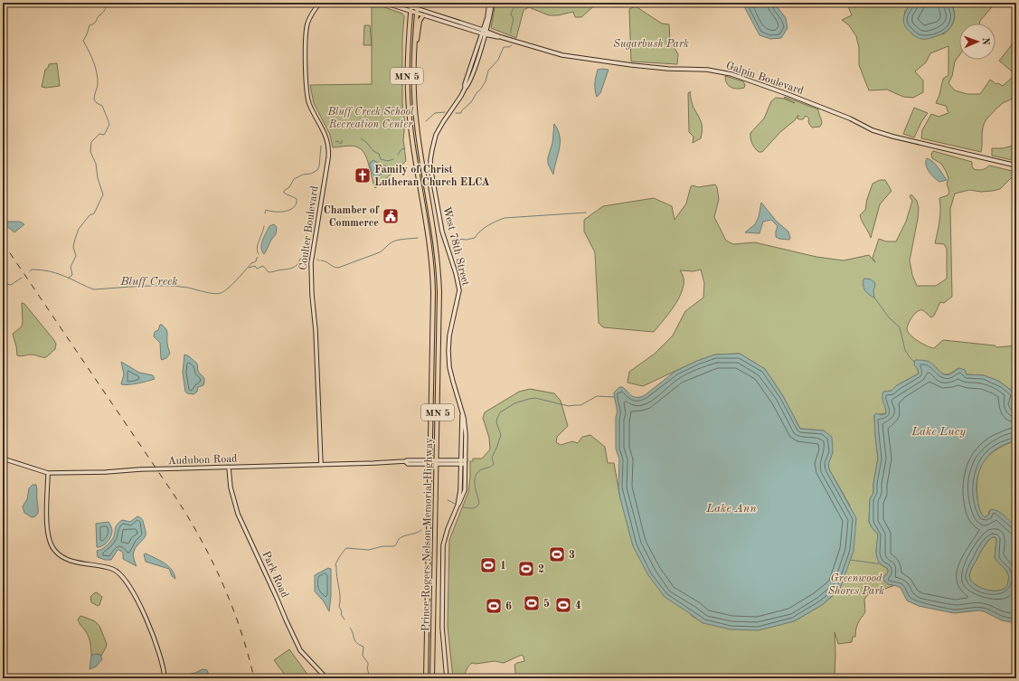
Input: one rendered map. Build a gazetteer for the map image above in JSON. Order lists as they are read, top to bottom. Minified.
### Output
{"streets":{"main road":["MN 5","Prince Rogers Nelson Memorial Highway"],"street":["Galpin Boulevard","Coulter Boulevard","West 78th Street","Audubon Road","Park Road"]},"crossings":[["Galpin Boulevard","West 78th Street"],["Galpin Boulevard","Prince Rogers Nelson Memorial Highway"],["Coulter Boulevard","Audubon Road"],["West 78th Street","Audubon Road"],["Audubon Road","Prince Rogers Nelson Memorial Highway"],["Audubon Road","Park Road"]],"water":["Bluff Creek","Lake Lucy","Lake Ann"],"parks":["Sugarbush Park","Bluff Creek School Recreation Center","Greenwood Shores Park"],"places":{"church":["Family of Christ Lutheran Church ELCA"],"public building":["Chamber of Commerce"],"sports":["3","1","2","5","4","6"]},"north":"right"}
